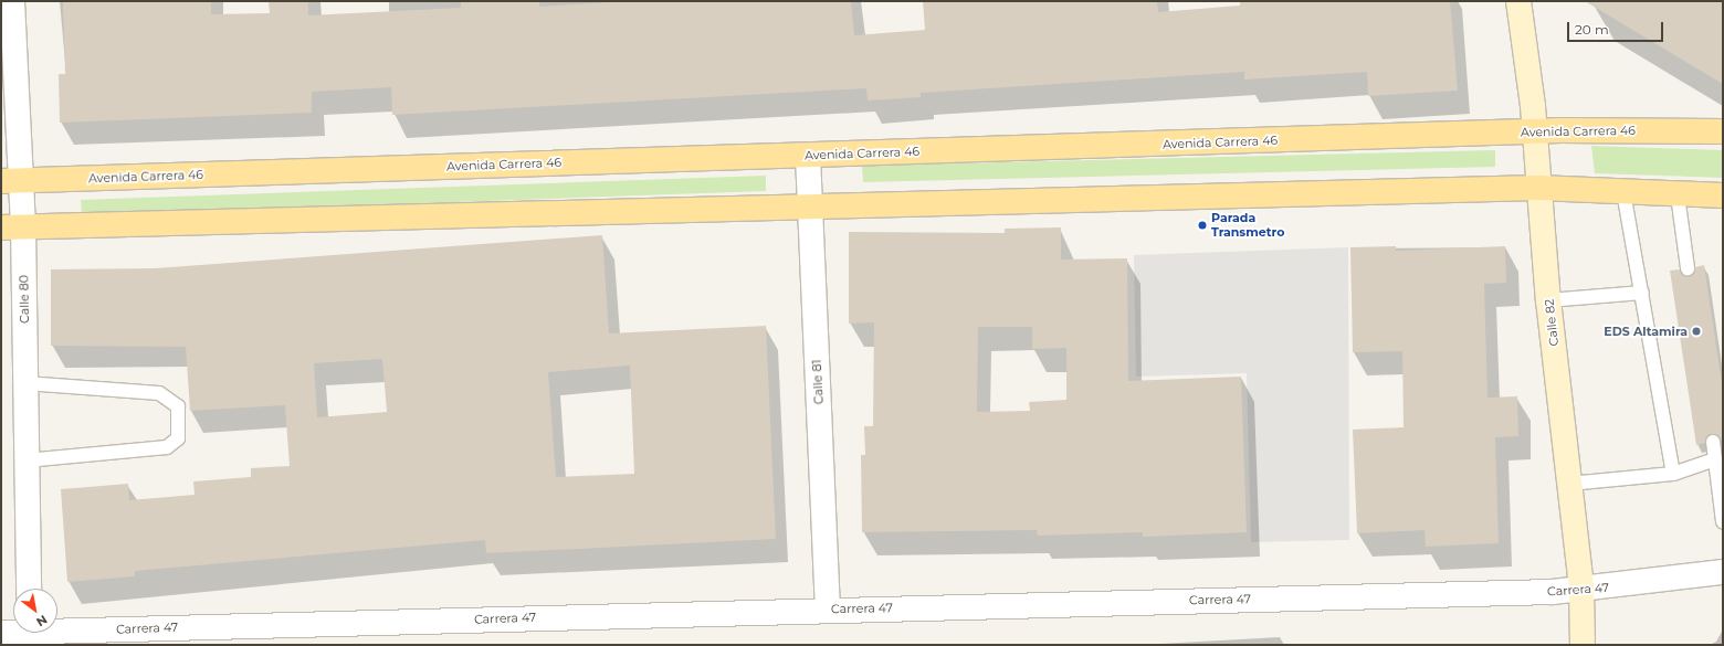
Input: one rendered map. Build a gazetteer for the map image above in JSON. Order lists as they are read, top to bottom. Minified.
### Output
{"streets":{"main road":["Avenida Carrera 46","Calle 82"],"street":["Calle 80","Calle 81","Carrera 47"]},"crossings":[["Avenida Carrera 46","Calle 80"],["Avenida Carrera 46","Calle 82"],["Avenida Carrera 46","Calle 81"],["Calle 82","Carrera 47"],["Calle 81","Carrera 47"]],"places":["Parada Transmetro","EDS Altamira"],"scale_bar":"20 m","north":"bottom right"}
